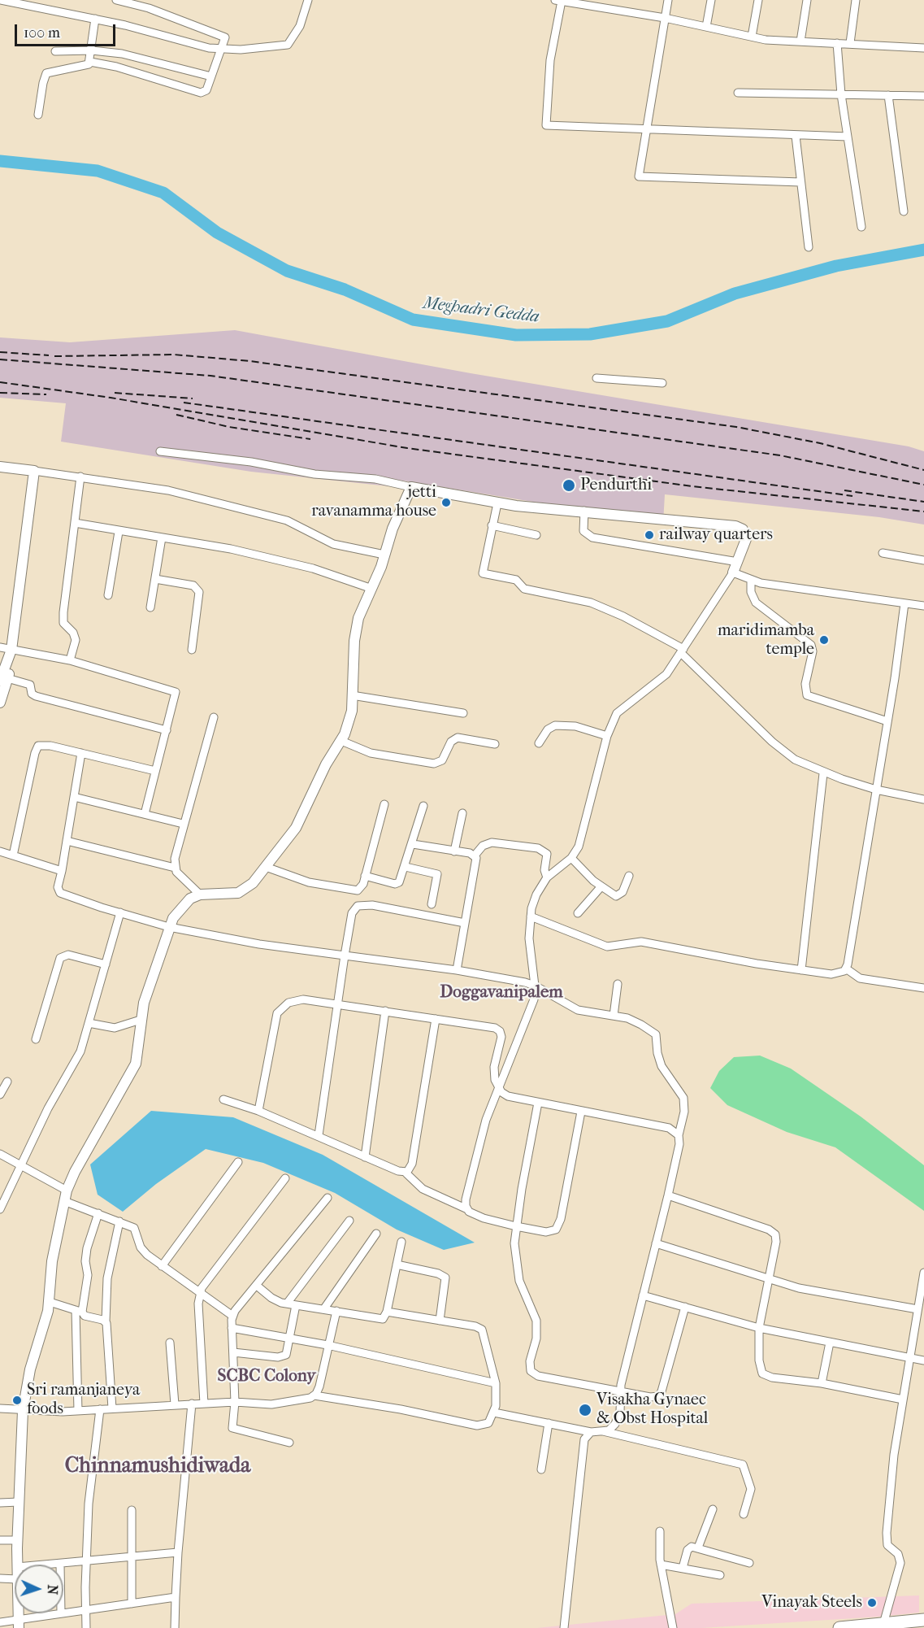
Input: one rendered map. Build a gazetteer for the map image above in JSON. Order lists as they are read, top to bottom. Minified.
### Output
{"districts":["Doggavanipalem","SCBC Colony","Chinnamushidiwada"],"water":["Meghadri Gedda"],"places":["Pendurthi","jetti ravanamma house","railway quarters","maridimamba temple","Sri ramanjaneya foods","Visakha Gynaec & Obst Hospital","Vinayak Steels"],"scale_bar":"100 m","north":"right"}
